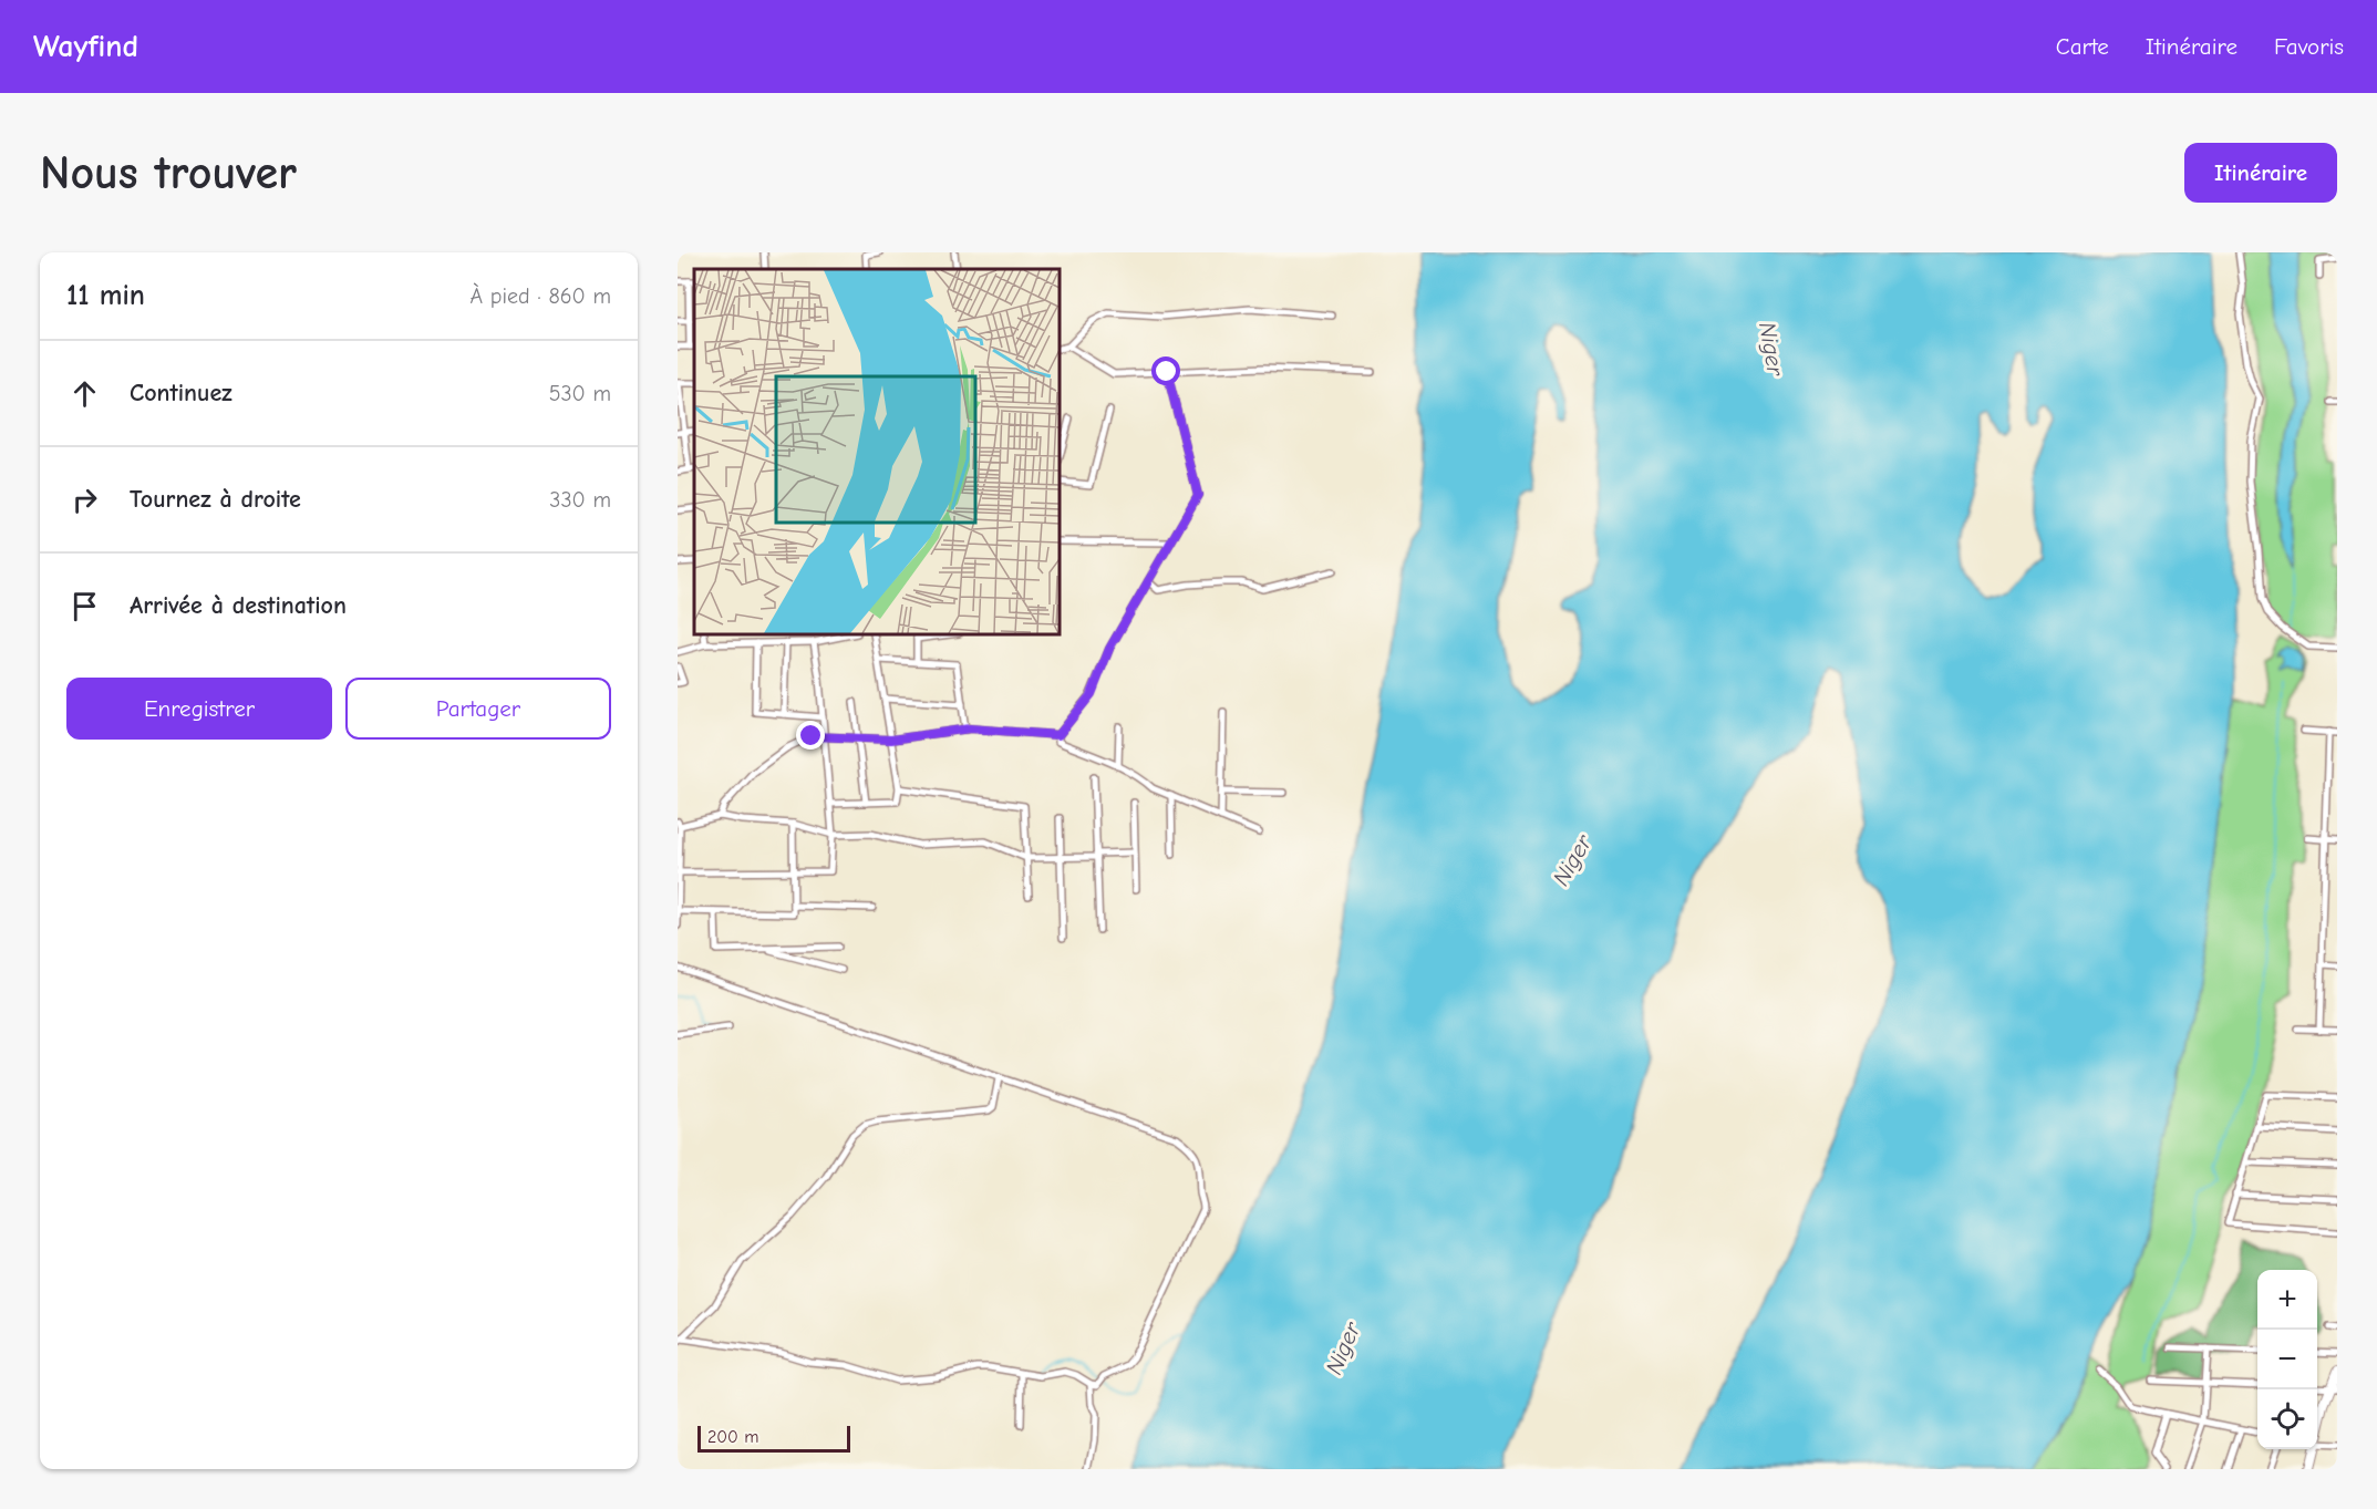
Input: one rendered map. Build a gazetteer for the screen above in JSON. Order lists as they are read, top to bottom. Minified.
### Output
{"water":["Niger"],"scale_bar":"200 m","page":{"header":"Wayfind","nav":["Carte","Itinéraire","Favoris"],"buttons":["Itinéraire",["Enregistrer","Partager"]],"title":"Nous trouver","heading":["11 min","À pied · 860 m"],"list":[["Continuez","530 m"],["Tournez à droite","330 m"],"Arrivée à destination"],"map_buttons":["+","−"],"scale":"200 m"}}
